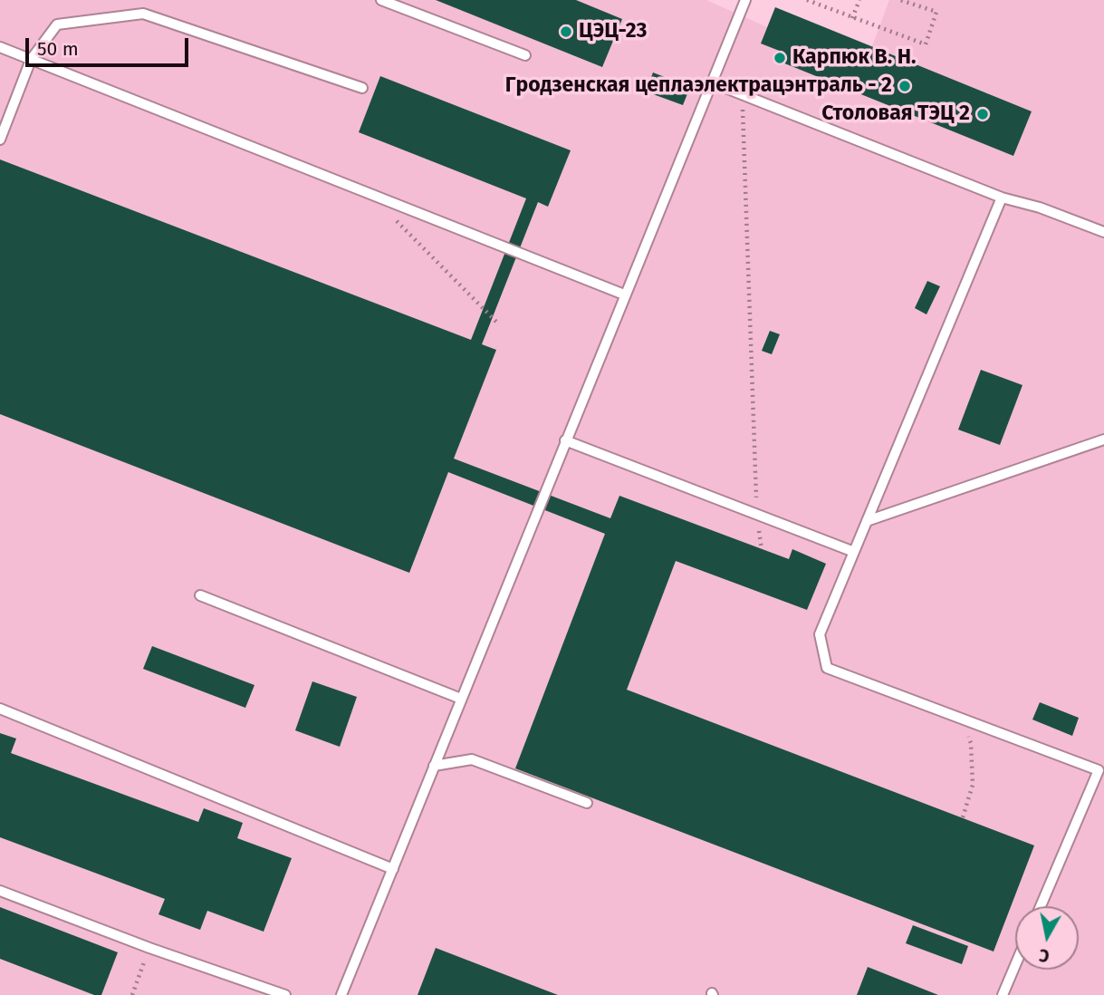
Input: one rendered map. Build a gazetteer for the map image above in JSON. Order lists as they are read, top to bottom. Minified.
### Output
{"places":["ЦЭЦ-23","Карпюк В. Н.","Гродзенская цеплаэлектрацэнтраль - 2","Столовая ТЭЦ 2"],"scale_bar":"50 m","north":"bottom"}
